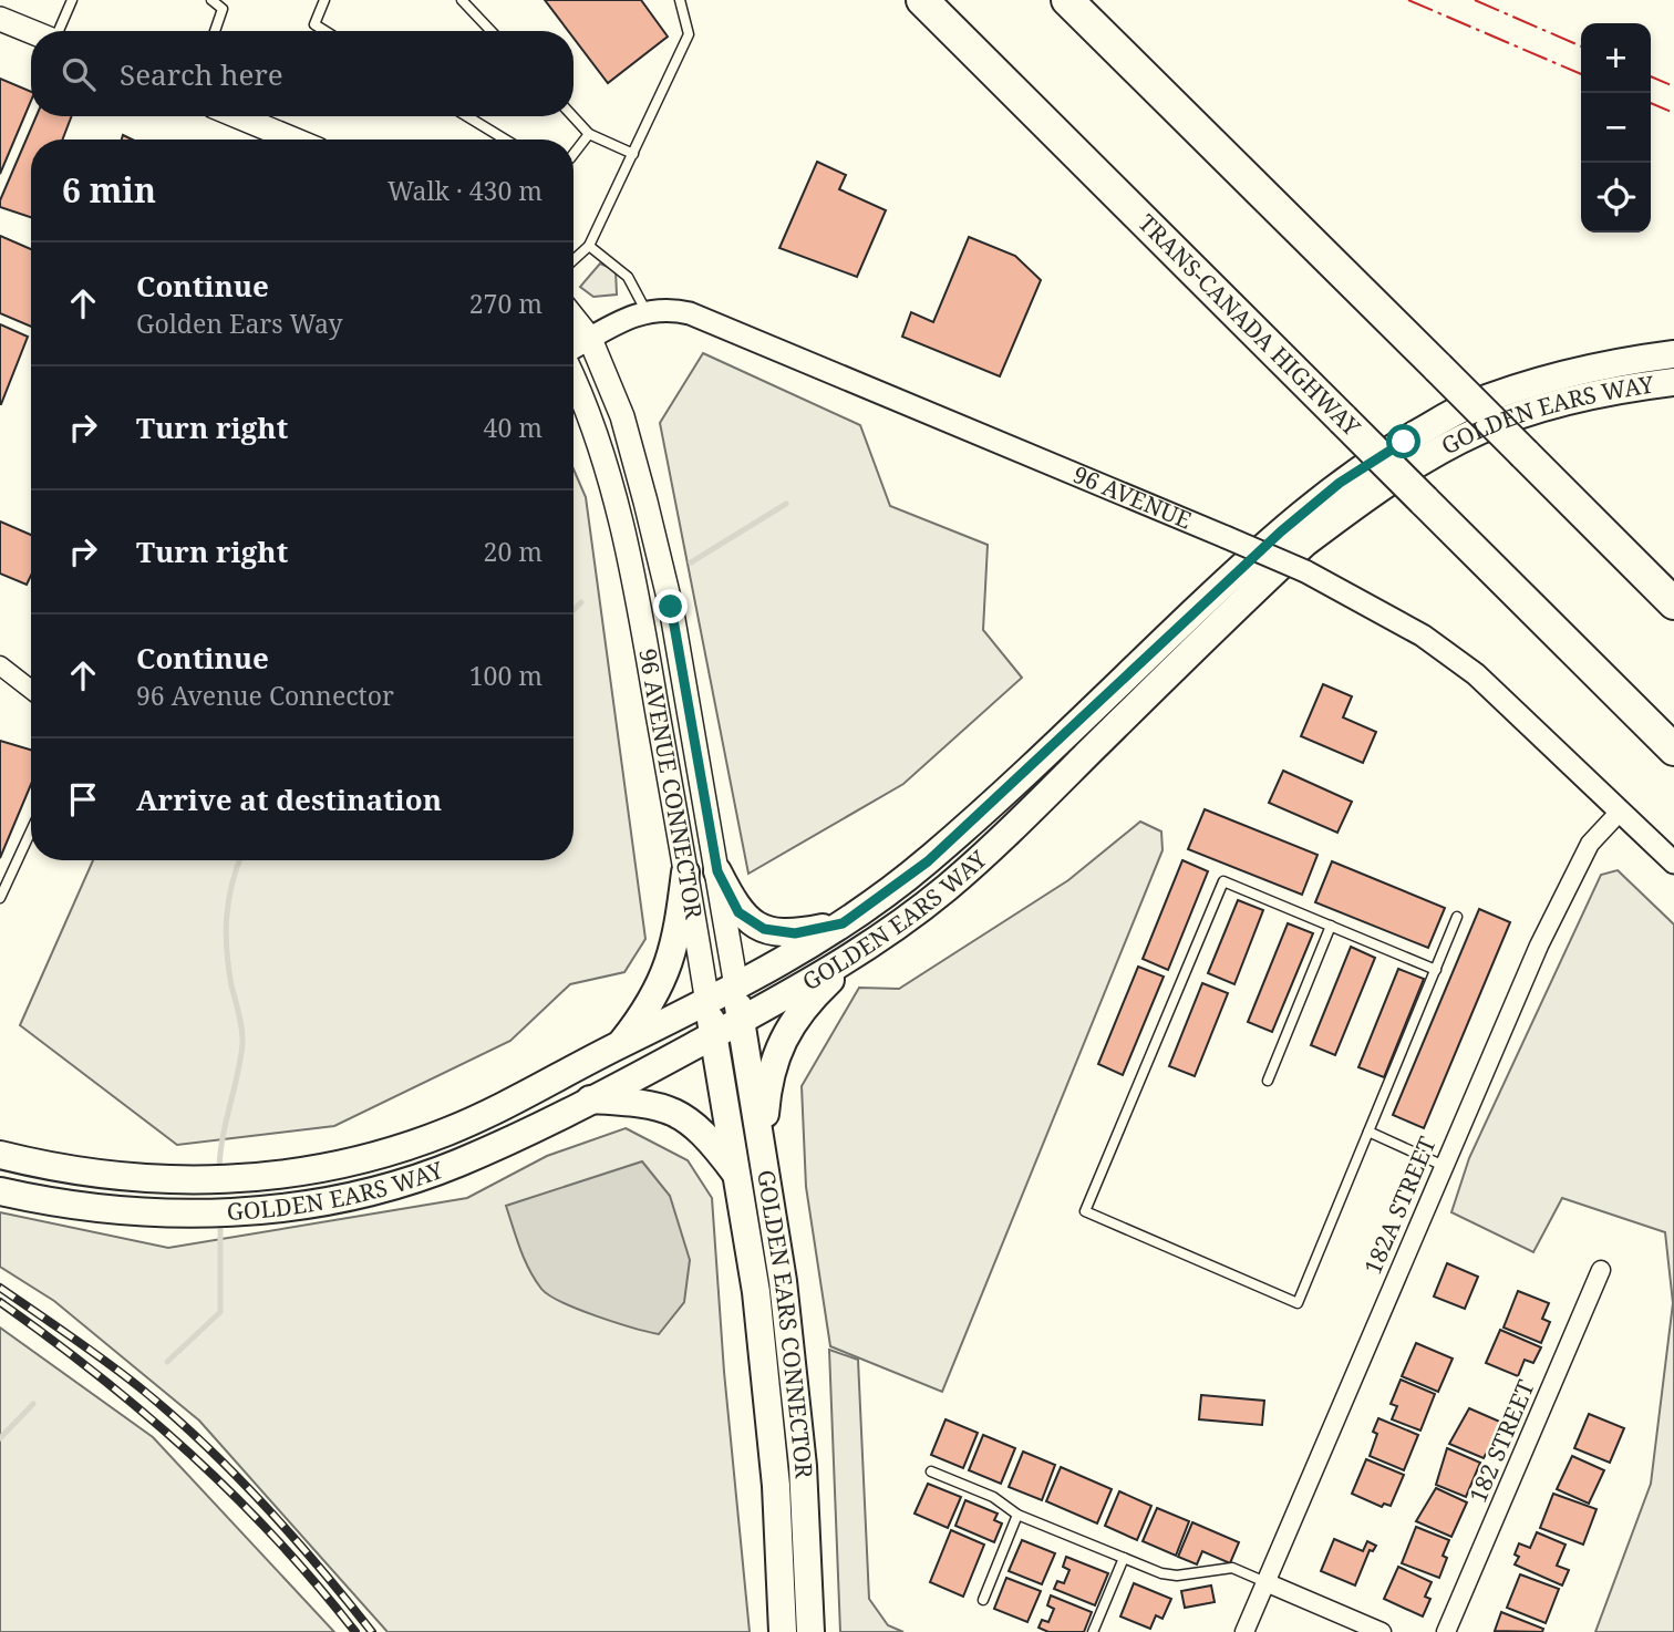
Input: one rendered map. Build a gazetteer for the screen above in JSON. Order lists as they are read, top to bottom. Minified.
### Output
{"streets":{"highway":["TRANS-CANADA HIGHWAY"],"main road":["GOLDEN EARS WAY","96 AVENUE CONNECTOR","GOLDEN EARS CONNECTOR"],"street":["96 AVENUE","182A STREET","182 STREET"]},"crossings":[["GOLDEN EARS WAY","96 AVENUE CONNECTOR"],["GOLDEN EARS WAY","GOLDEN EARS CONNECTOR"],["96 AVENUE","182A STREET"],["96 AVENUE CONNECTOR","GOLDEN EARS CONNECTOR"]],"page":{"map_buttons":["+","−"],"search":"Search here","heading":["6 min","Walk · 430 m"],"list":[["Continue","Golden Ears Way","270 m"],["Turn right","40 m"],["Turn right","20 m"],["Continue","96 Avenue Connector","100 m"],"Arrive at destination"]}}
